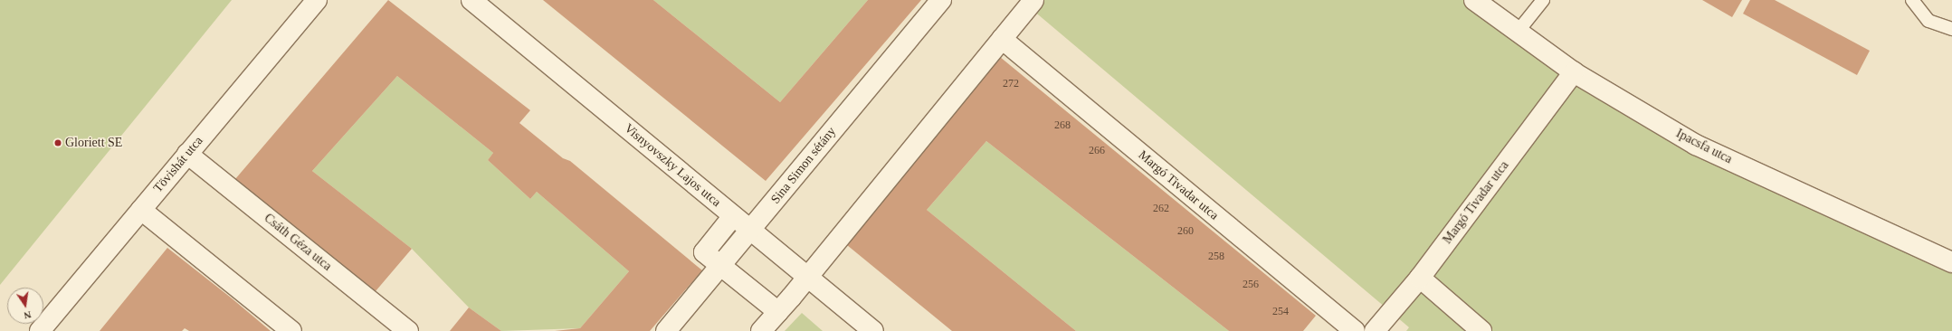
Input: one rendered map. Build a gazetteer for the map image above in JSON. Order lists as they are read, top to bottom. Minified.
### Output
{"streets":{"street":["Ipacsfa utca","Tövishát utca","Visnyovszky Lajos utca","Sina Simon sétány","Margó Tivadar utca","Csáth Géza utca"]},"crossings":[["Ipacsfa utca","Margó Tivadar utca"],["Tövishát utca","Csáth Géza utca"],["Visnyovszky Lajos utca","Sina Simon sétány"]],"places":["Gloriett SE"],"house_numbers":["272","268","266","262","260","258","256","254"],"north":"bottom"}
